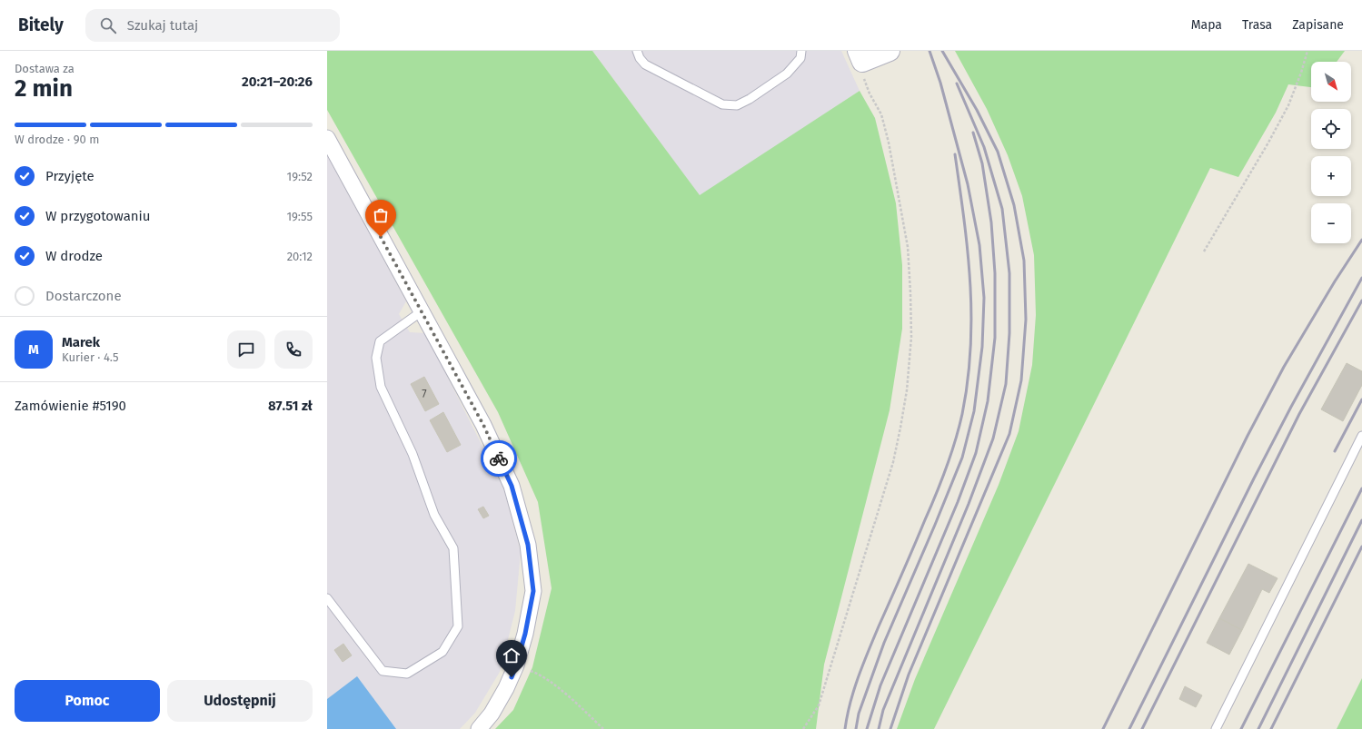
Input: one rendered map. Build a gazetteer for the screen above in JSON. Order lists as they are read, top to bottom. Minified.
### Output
{"house_numbers":["7"],"north":"bottom right","page":{"header":"Bitely","search":"Szukaj tutaj","nav":["Mapa","Trasa","Zapisane"],"heading":["2 min","Dostawa za","20:21–20:26"],"panel":["Marek","Kurier · 4.5","Zamówienie #5190","87.51 zł"],"map_buttons":["+","−"],"bar":"W drodze · 90 m","list":[["Przyjęte","19:52"],["W przygotowaniu","19:55"],["W drodze","20:12"],"Dostarczone"],"round":"M","buttons":["Pomoc","Udostępnij"]}}
